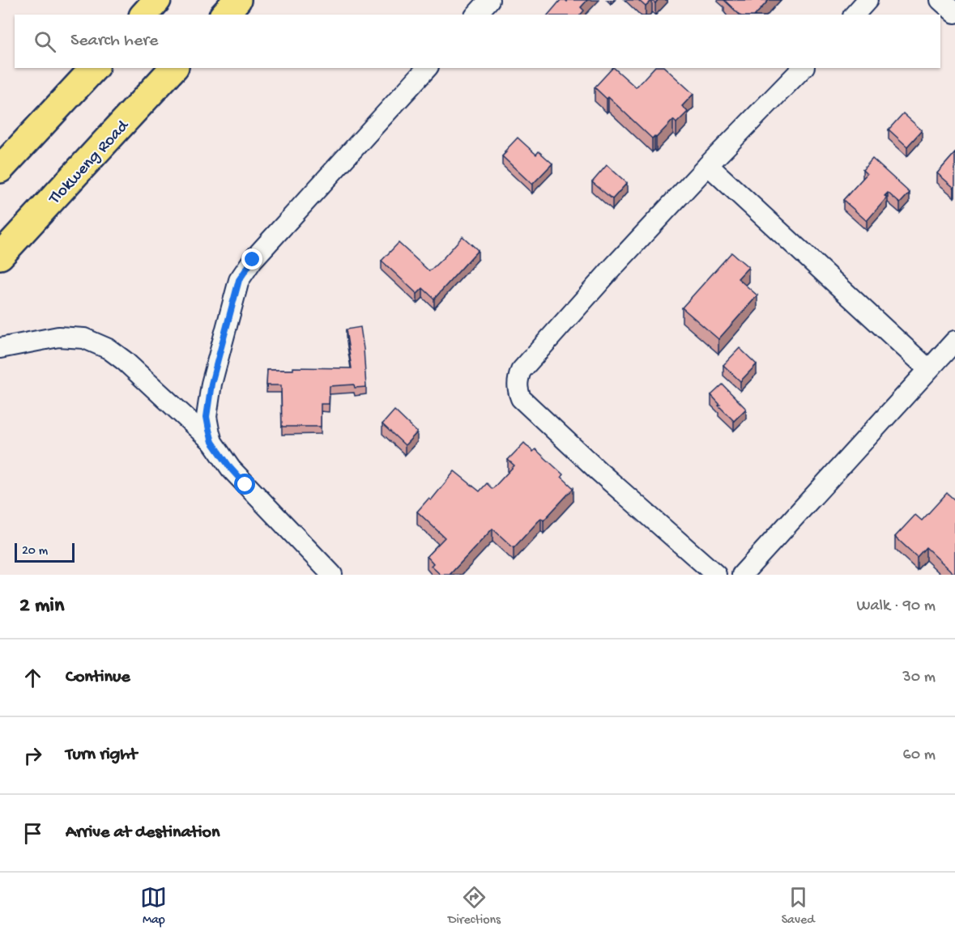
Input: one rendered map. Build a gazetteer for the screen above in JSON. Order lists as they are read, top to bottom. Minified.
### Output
{"streets":{"main road":["Tlokweng Road"]},"scale_bar":"20 m","page":{"search":"Search here","scale":"20 m","heading":["2 min","Walk · 90 m"],"list":[["Continue","30 m"],["Turn right","60 m"],"Arrive at destination"],"nav":["Map","Directions","Saved"]}}
